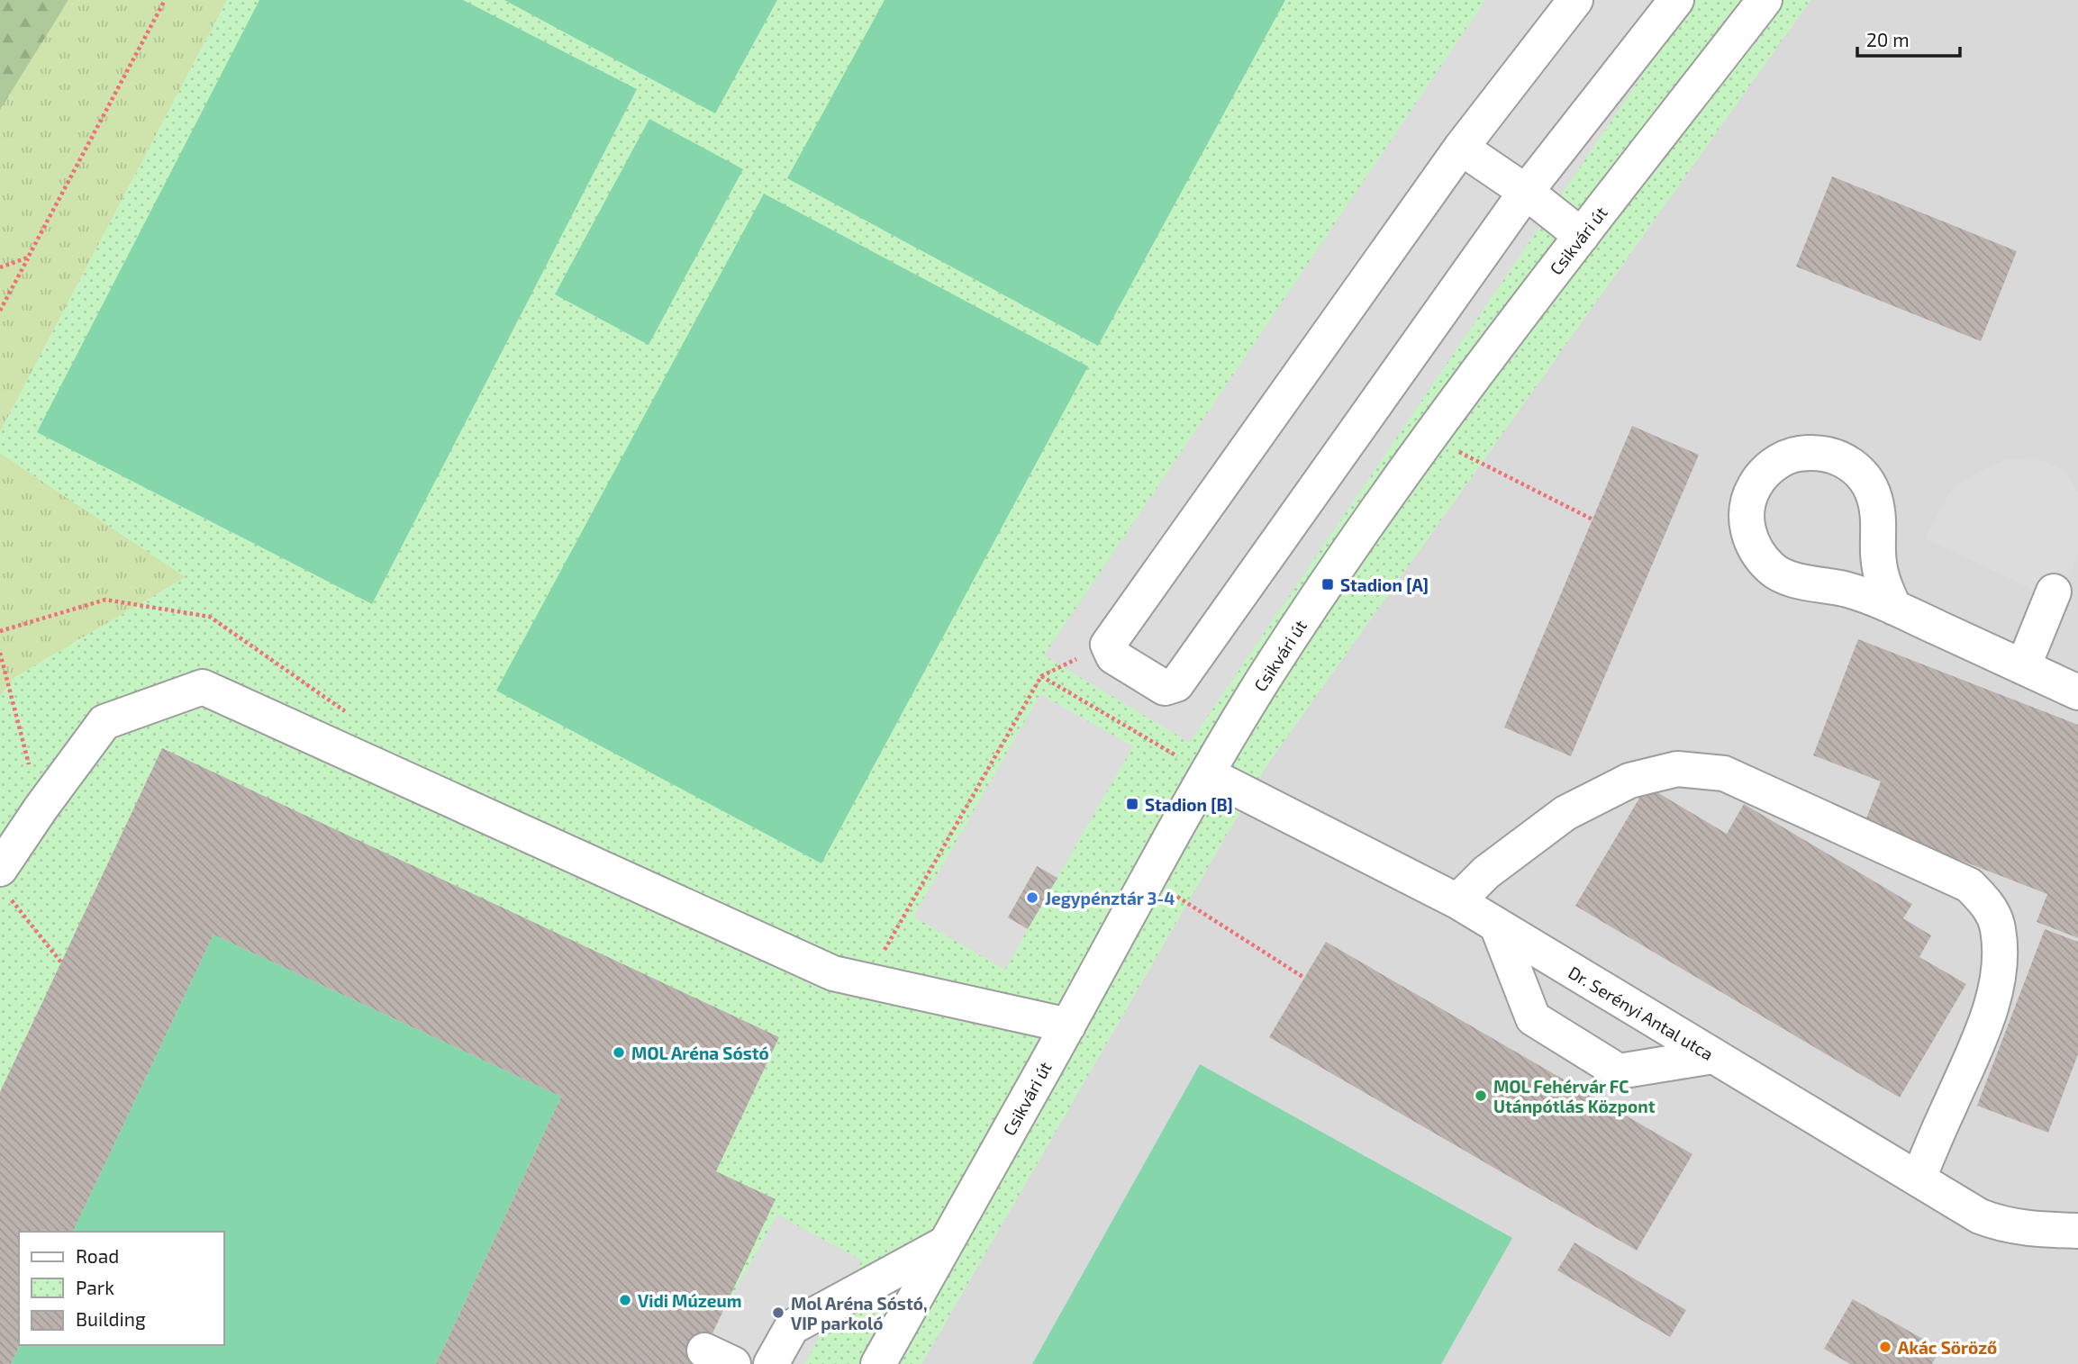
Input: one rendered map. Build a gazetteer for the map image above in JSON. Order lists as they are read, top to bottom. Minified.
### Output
{"streets":{"street":["Csikvári út","Dr. Serényi Antal utca"]},"crossings":[["Csikvári út","Dr. Serényi Antal utca"]],"places":{"transit":["Stadion [A]","Stadion [B]"],"other":["Jegypénztár 3-4","MOL Aréna Sóstó","MOL Fehérvár FC Utánpótlás Központ","Vidi Múzeum","Mol Aréna Sóstó, VIP parkoló","Akác Söröző"]},"legend":["Road","Park","Building"],"scale_bar":"20 m"}
